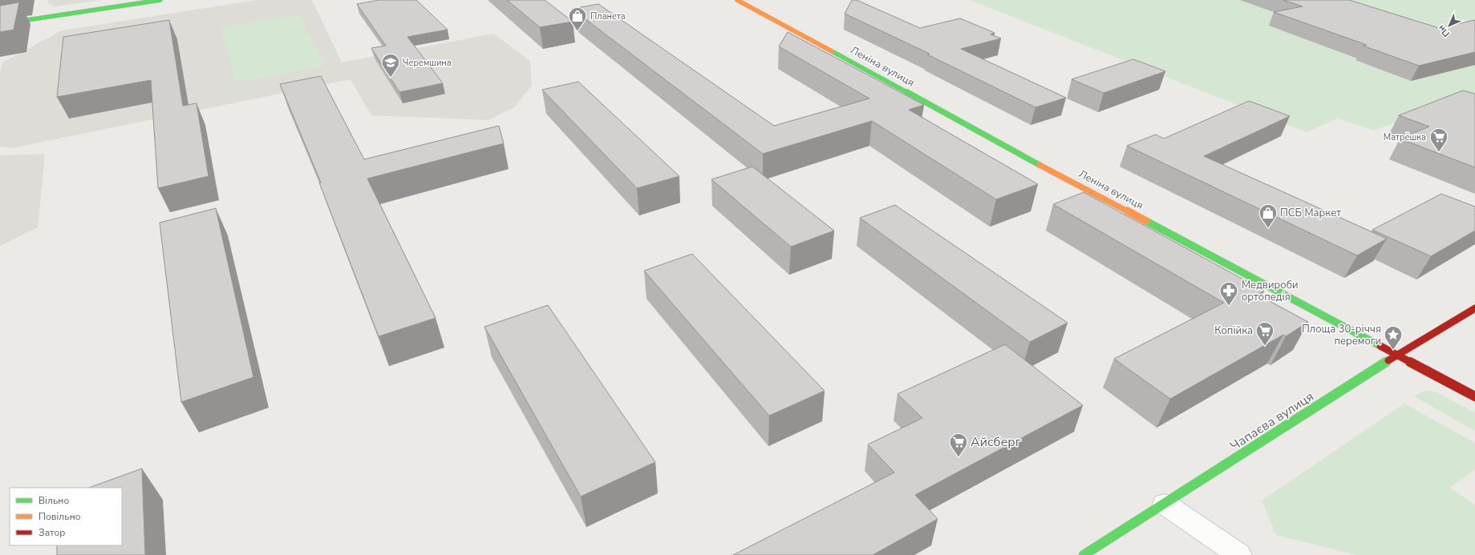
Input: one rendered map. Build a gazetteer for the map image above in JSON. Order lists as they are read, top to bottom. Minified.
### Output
{"streets":{"street":["Леніна вулиця","Чапаєва вулиця"]},"crossings":[["Леніна вулиця","Чапаєва вулиця"]],"places":{"shop":["Планета","ПСБ Маркет"],"school or university":["Черемшина"],"supermarket":["Матрёшка","Копійка","Айсберг"],"pharmacy":["Медвироби ортопедія"],"place":["Площа 30-річчя перемоги"]},"legend":["Вільно","Повільно","Затор"],"north":"bottom left"}
